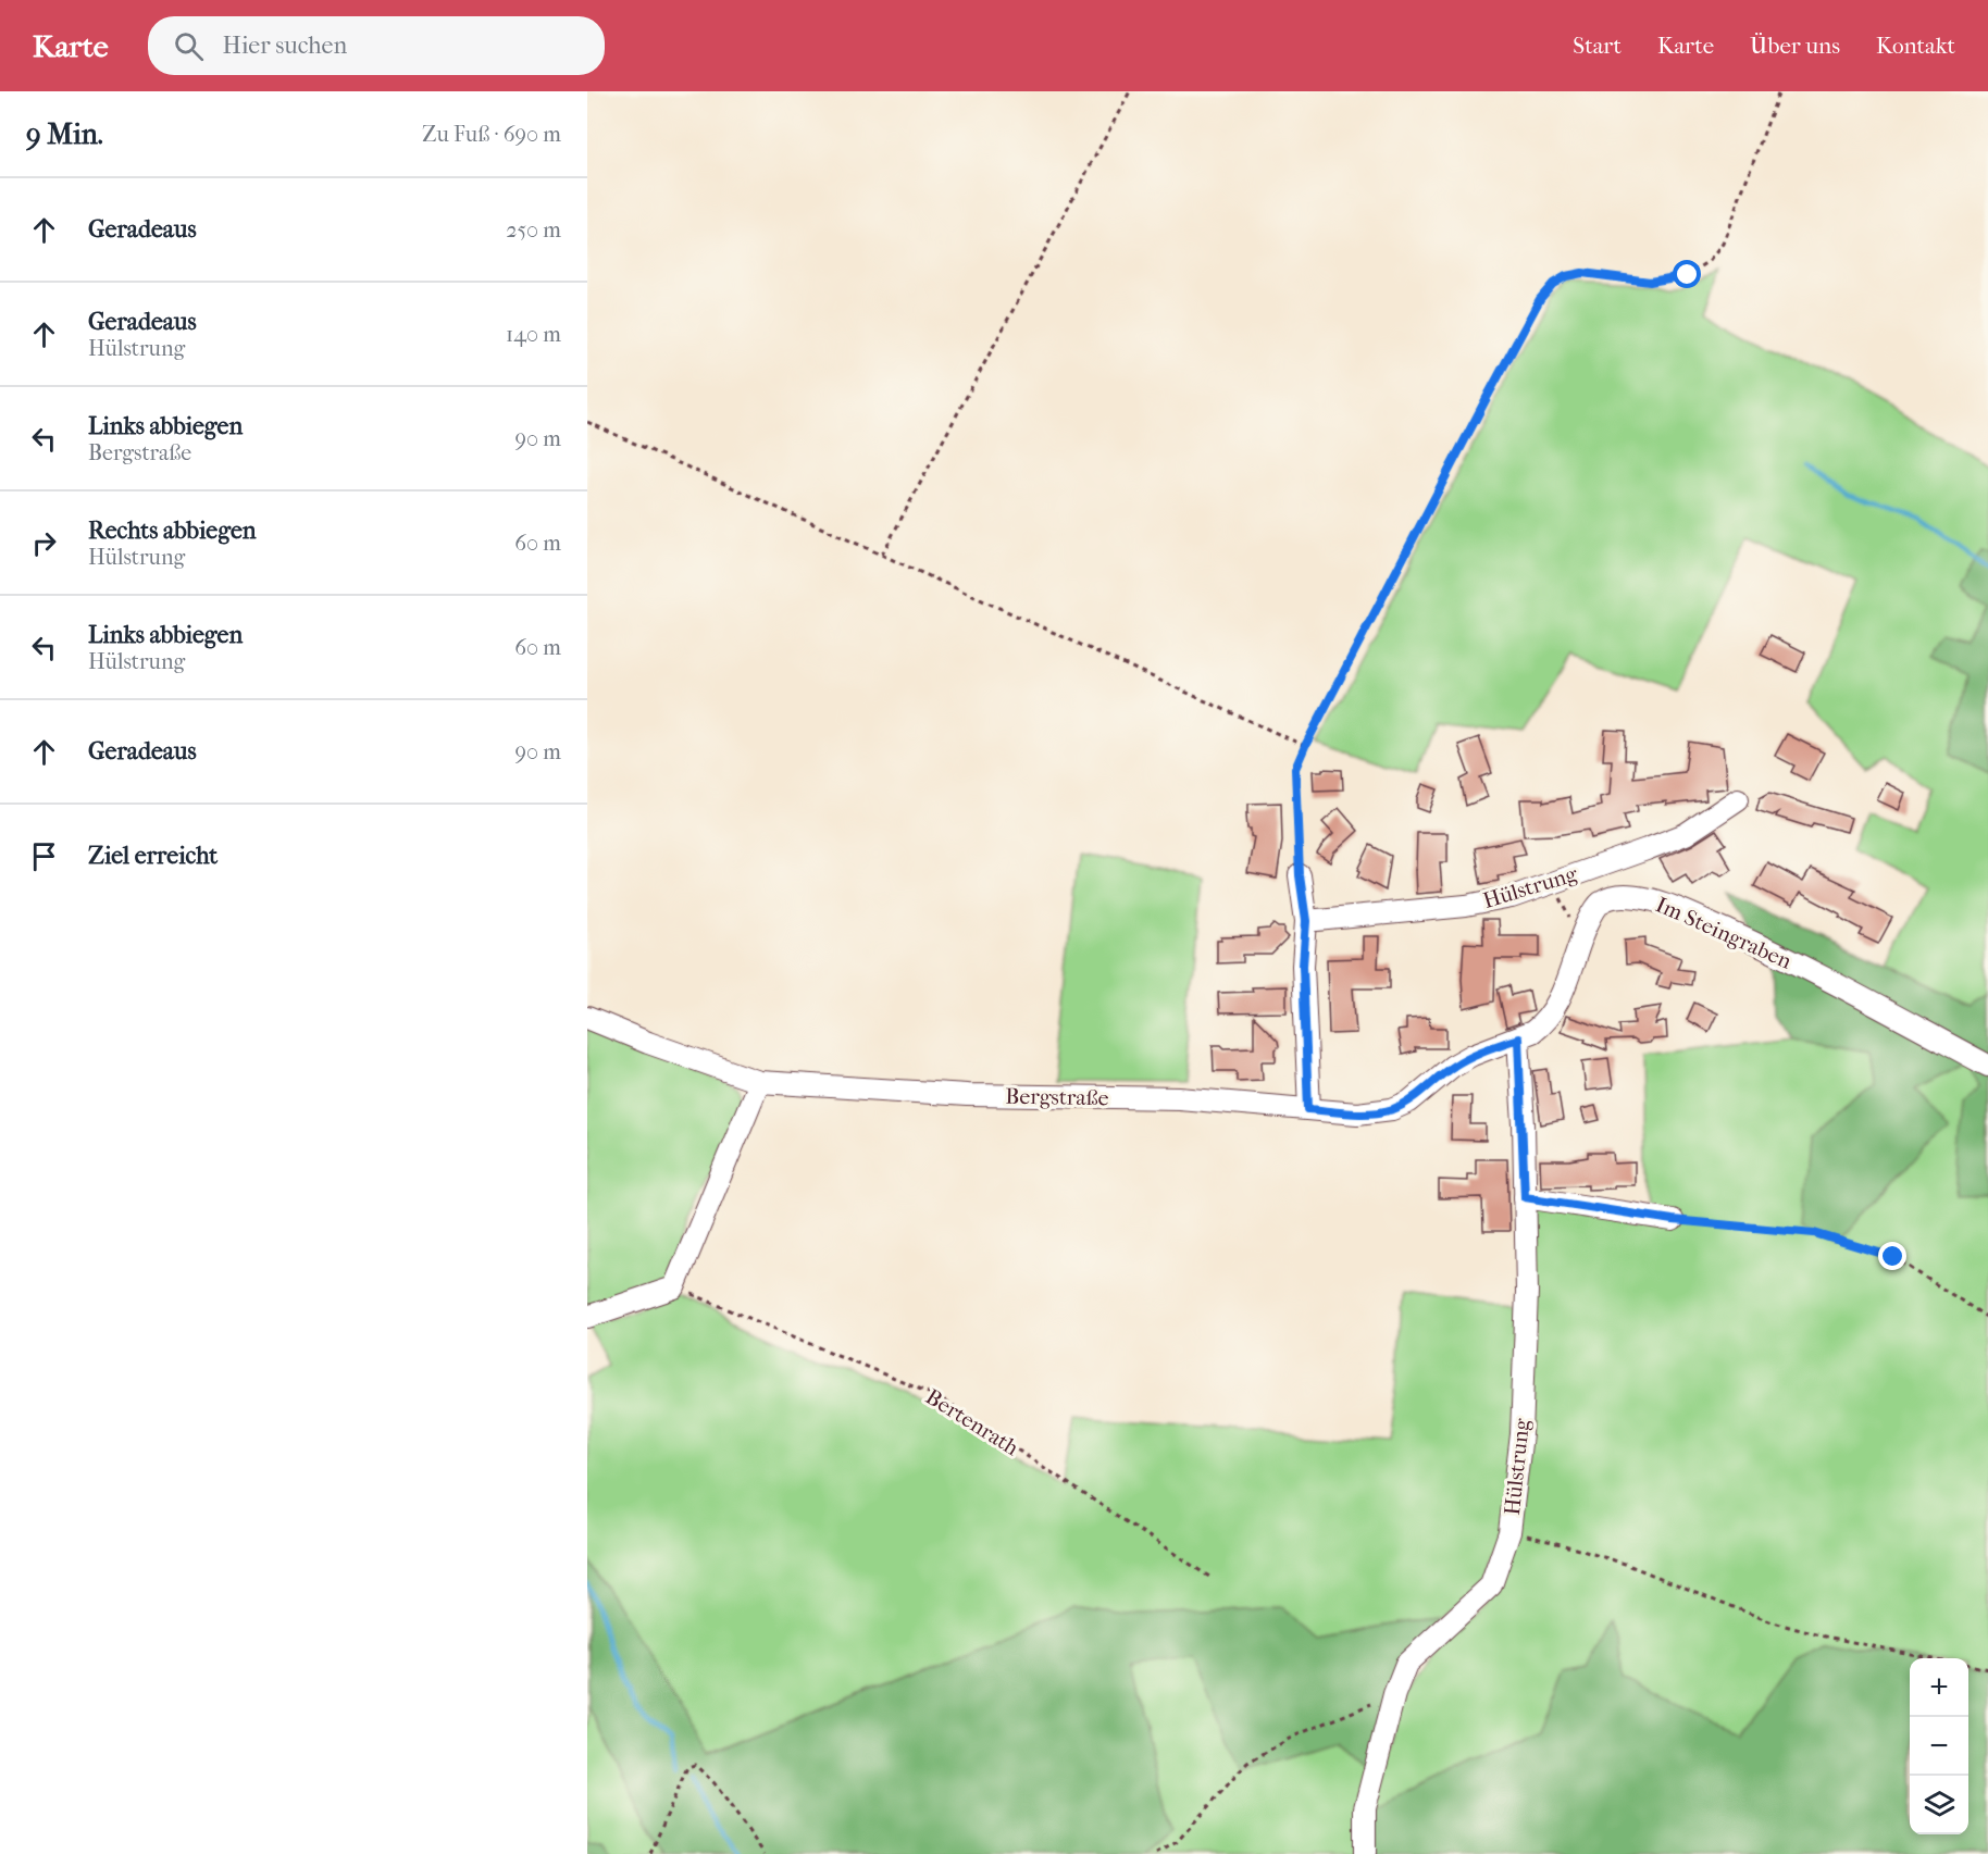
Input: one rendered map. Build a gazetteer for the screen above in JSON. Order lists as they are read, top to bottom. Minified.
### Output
{"streets":{"street":["Hülstrung","Im Steingraben","Bergstraße"],"path":["Bertenrath"]},"crossings":[["Hülstrung","Im Steingraben"],["Hülstrung","Bergstraße"],["Im Steingraben","Bergstraße"]],"page":{"header":"Karte","search":"Hier suchen","nav":["Start","Karte","Über uns","Kontakt"],"heading":["9 Min.","Zu Fuß · 690 m"],"list":[["Geradeaus","250 m"],["Geradeaus","Hülstrung","140 m"],["Links abbiegen","Bergstraße","90 m"],["Rechts abbiegen","Hülstrung","60 m"],["Links abbiegen","Hülstrung","60 m"],["Geradeaus","90 m"],"Ziel erreicht"],"map_buttons":["+","−"]}}
